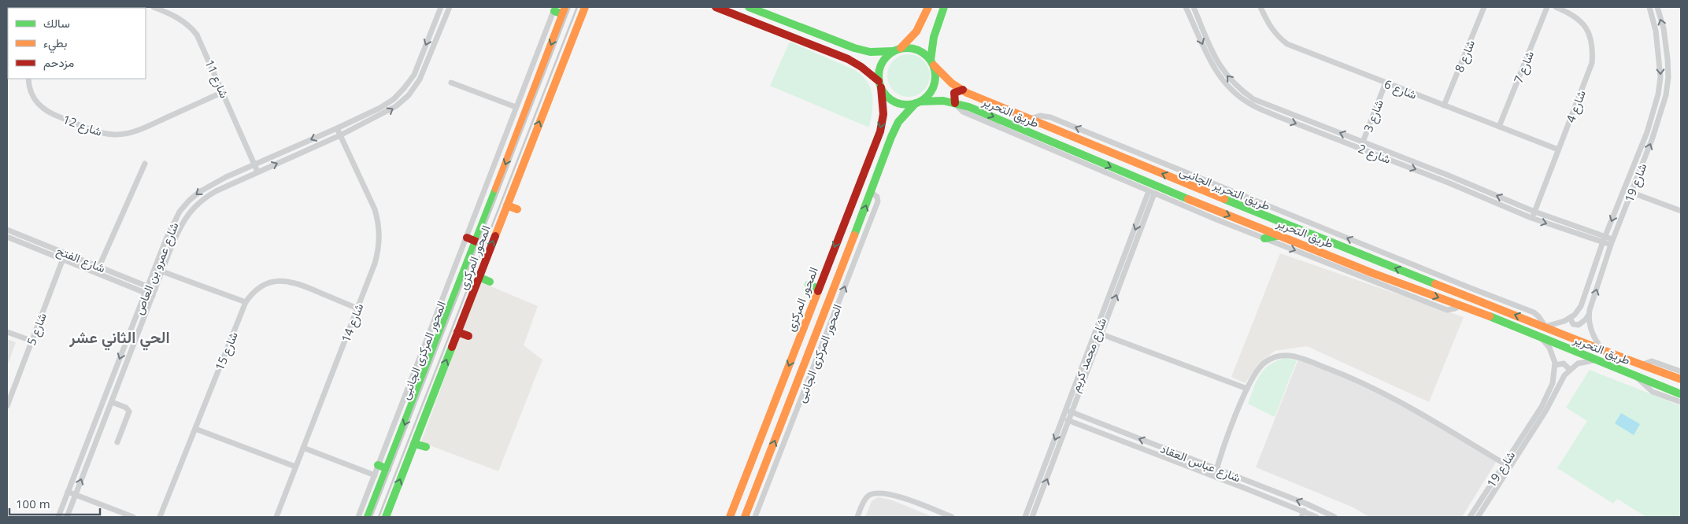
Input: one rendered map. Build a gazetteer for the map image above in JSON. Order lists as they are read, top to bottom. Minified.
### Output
{"streets":{"main road":["طريق التحرير","المحور المركزى"],"street":["شارع 8","شارع 7","شارع 11","شارع 6","شارع 4","شارع 3","شارع 12","شارع 2","شارع 19","طريق التحرير الجانبى","شارع الفتح","شارع عمرو بن العاص","شارع 14","شارع 5","المحور المركزى الجانبى","شارع 15","شارع محمد كريم","شارع عباس العقاد"]},"crossings":[["شارع 8","شارع 6"],["شارع 7","شارع 6"],["شارع 11","شارع 12"],["شارع 11","شارع عمرو بن العاص"],["شارع 6","شارع 4"],["شارع 6","شارع 3"],["شارع 4","شارع 2"],["طريق التحرير","شارع 19"],["طريق التحرير","طريق التحرير الجانبى"],["طريق التحرير","المحور المركزى"],["شارع 3","شارع 2"],["شارع 2","شارع 19"],["شارع 19","طريق التحرير الجانبى"],["شارع الفتح","شارع عمرو بن العاص"],["شارع الفتح","شارع 5"],["شارع عمرو بن العاص","شارع 14"],["شارع 14","شارع 15"],["شارع محمد كريم","شارع عباس العقاد"]],"one_way":["المحور المركزى الجانبى"],"districts":["الحي الثاني عشر"],"legend":["سالك","بطيء","مزدحم"],"scale_bar":"100 m"}
